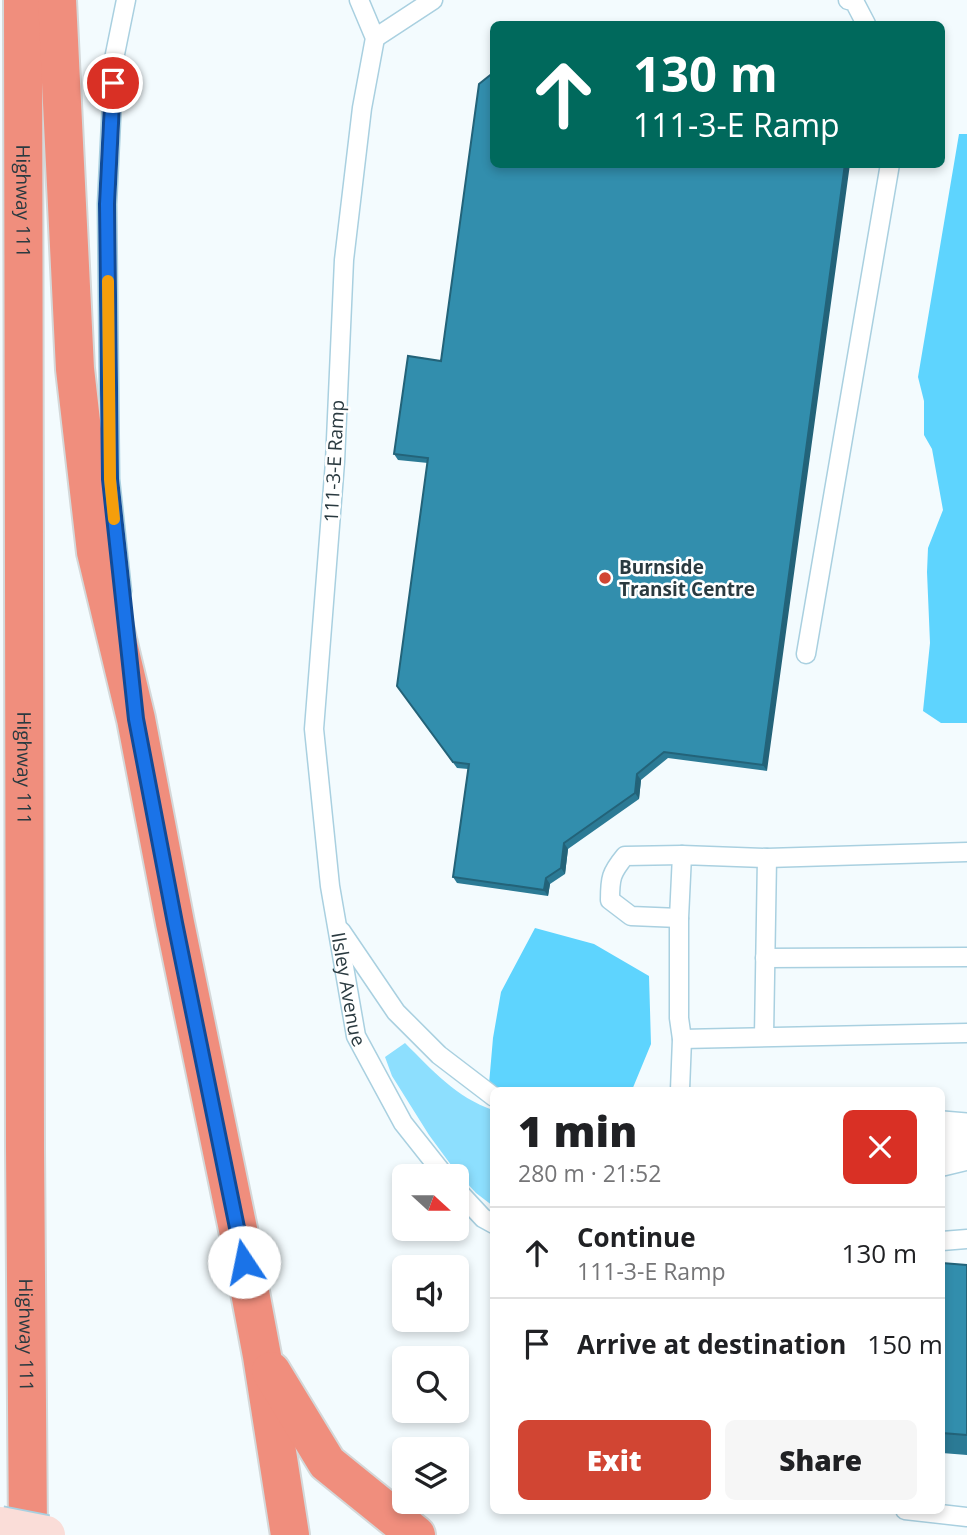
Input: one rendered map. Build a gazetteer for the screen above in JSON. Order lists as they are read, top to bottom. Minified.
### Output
{"streets":{"highway":["Highway 111"],"lane":["111-3-E Ramp","Ilsley Avenue"]},"crossings":[["111-3-E Ramp","Ilsley Avenue"]],"places":["Burnside Transit Centre"],"north":"right","page":{"turn":["130 m","111-3-E Ramp"],"heading":["1 min","280 m · 21:52"],"list":[{"name":"Continue","note":"111-3-E Ramp","value":"130 m"},{"name":"Arrive at destination","value":"150 m"}],"buttons":["Exit","Share"]}}
